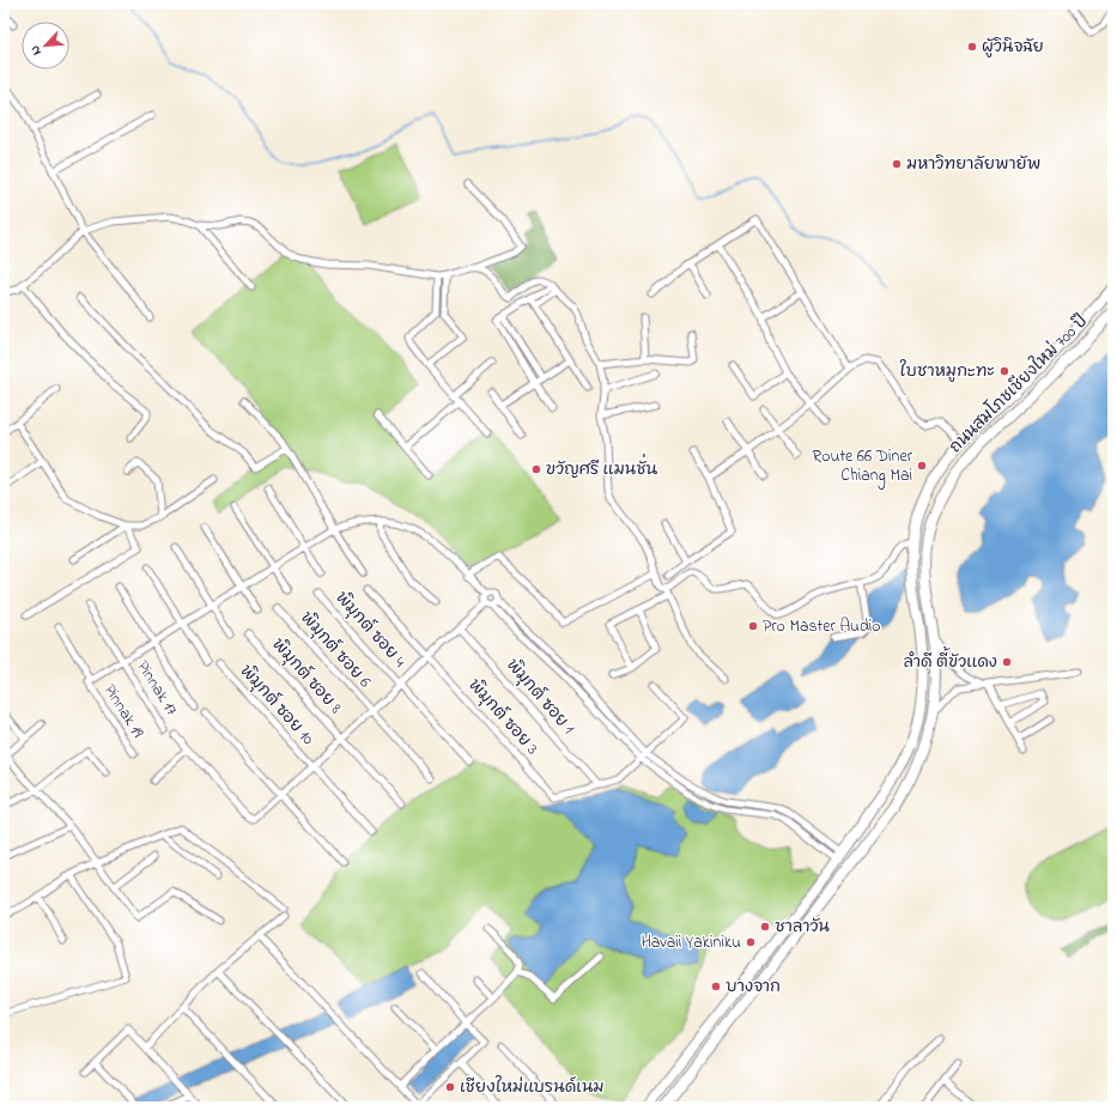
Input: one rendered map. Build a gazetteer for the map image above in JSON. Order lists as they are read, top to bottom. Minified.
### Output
{"streets":{"main road":["ถนนสมโภชเชียงใหม่ 700 ปี"],"street":["พิมุกต์ ซอย 4","พิมุกต์ ซอย 6","พิมุกต์ ซอย 8","Pinnak 17","พิมุกต์ ซอย 1","พิมุกต์ ซอย 10","Pinnak 19","พิมุกต์ ซอย 3"]},"crossings":[["พิมุกต์ ซอย 1","พิมุกต์ ซอย 3"]],"places":["ผัูวินิจฉัย","มหาวิทยาลัยพายัพ","ใบชาหมูกะทะ","Route 66 Diner Chiang Mai","ขวัญศรี แมนชั่น","Pro Master Audio","ลำดี ตี้ขัวแดง","ชาลาวัน","Havaii Yakiniku","บางจาก","เชียงใหม่แบรนด์เนม"],"north":"bottom left"}
